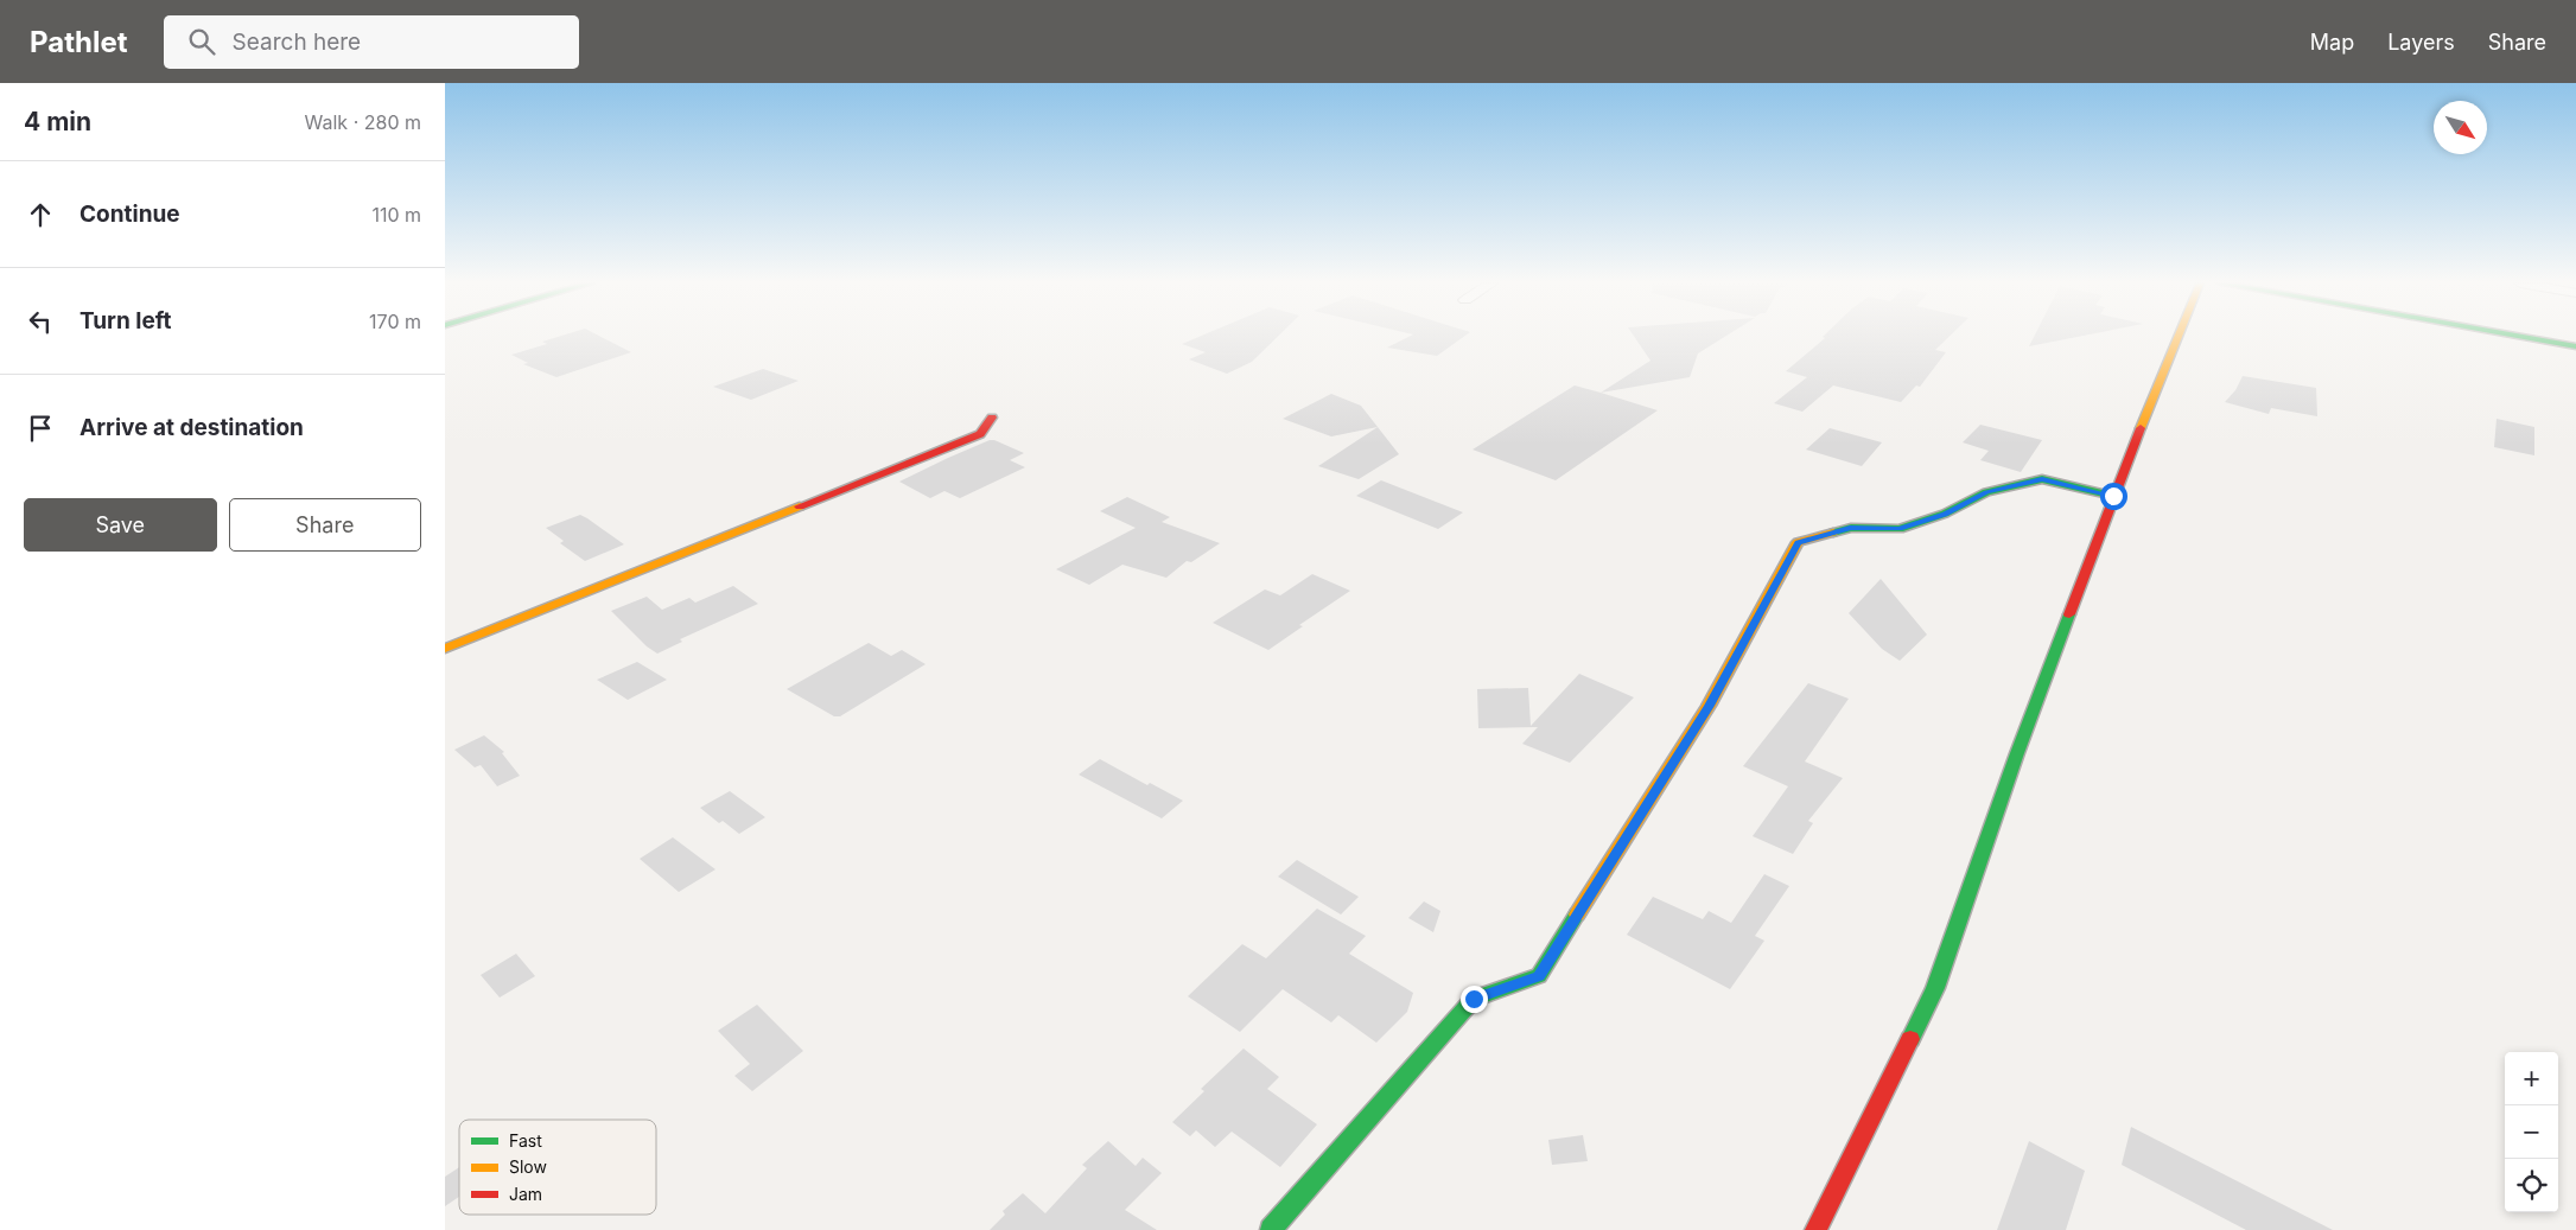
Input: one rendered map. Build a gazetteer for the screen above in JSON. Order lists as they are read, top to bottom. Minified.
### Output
{"legend":["Fast","Slow","Jam"],"north":"bottom right","page":{"header":"Pathlet","search":"Search here","nav":["Map","Layers","Share"],"heading":["4 min","Walk · 280 m"],"list":[["Continue","110 m"],["Turn left","170 m"],"Arrive at destination"],"buttons":["Save","Share"],"map_buttons":["+","−"]}}
